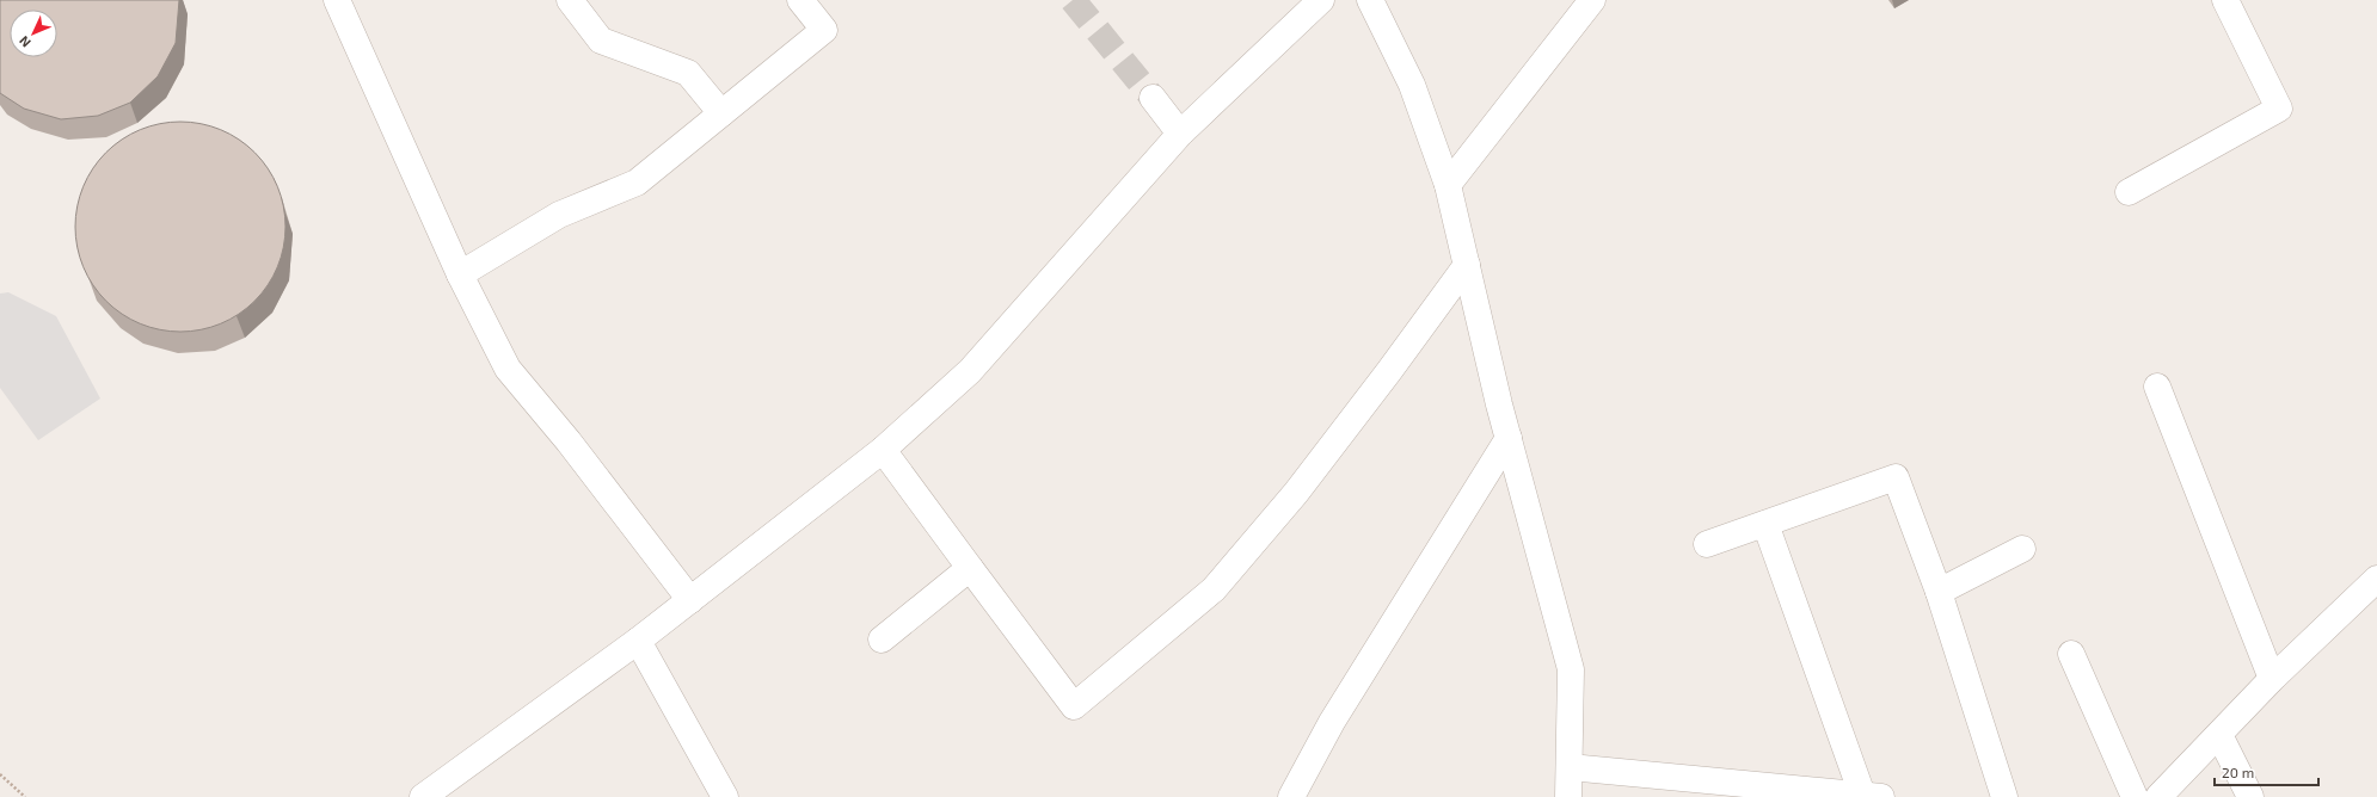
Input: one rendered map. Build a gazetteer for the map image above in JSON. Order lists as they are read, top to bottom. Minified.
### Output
{"scale_bar":"20 m","north":"bottom left"}
